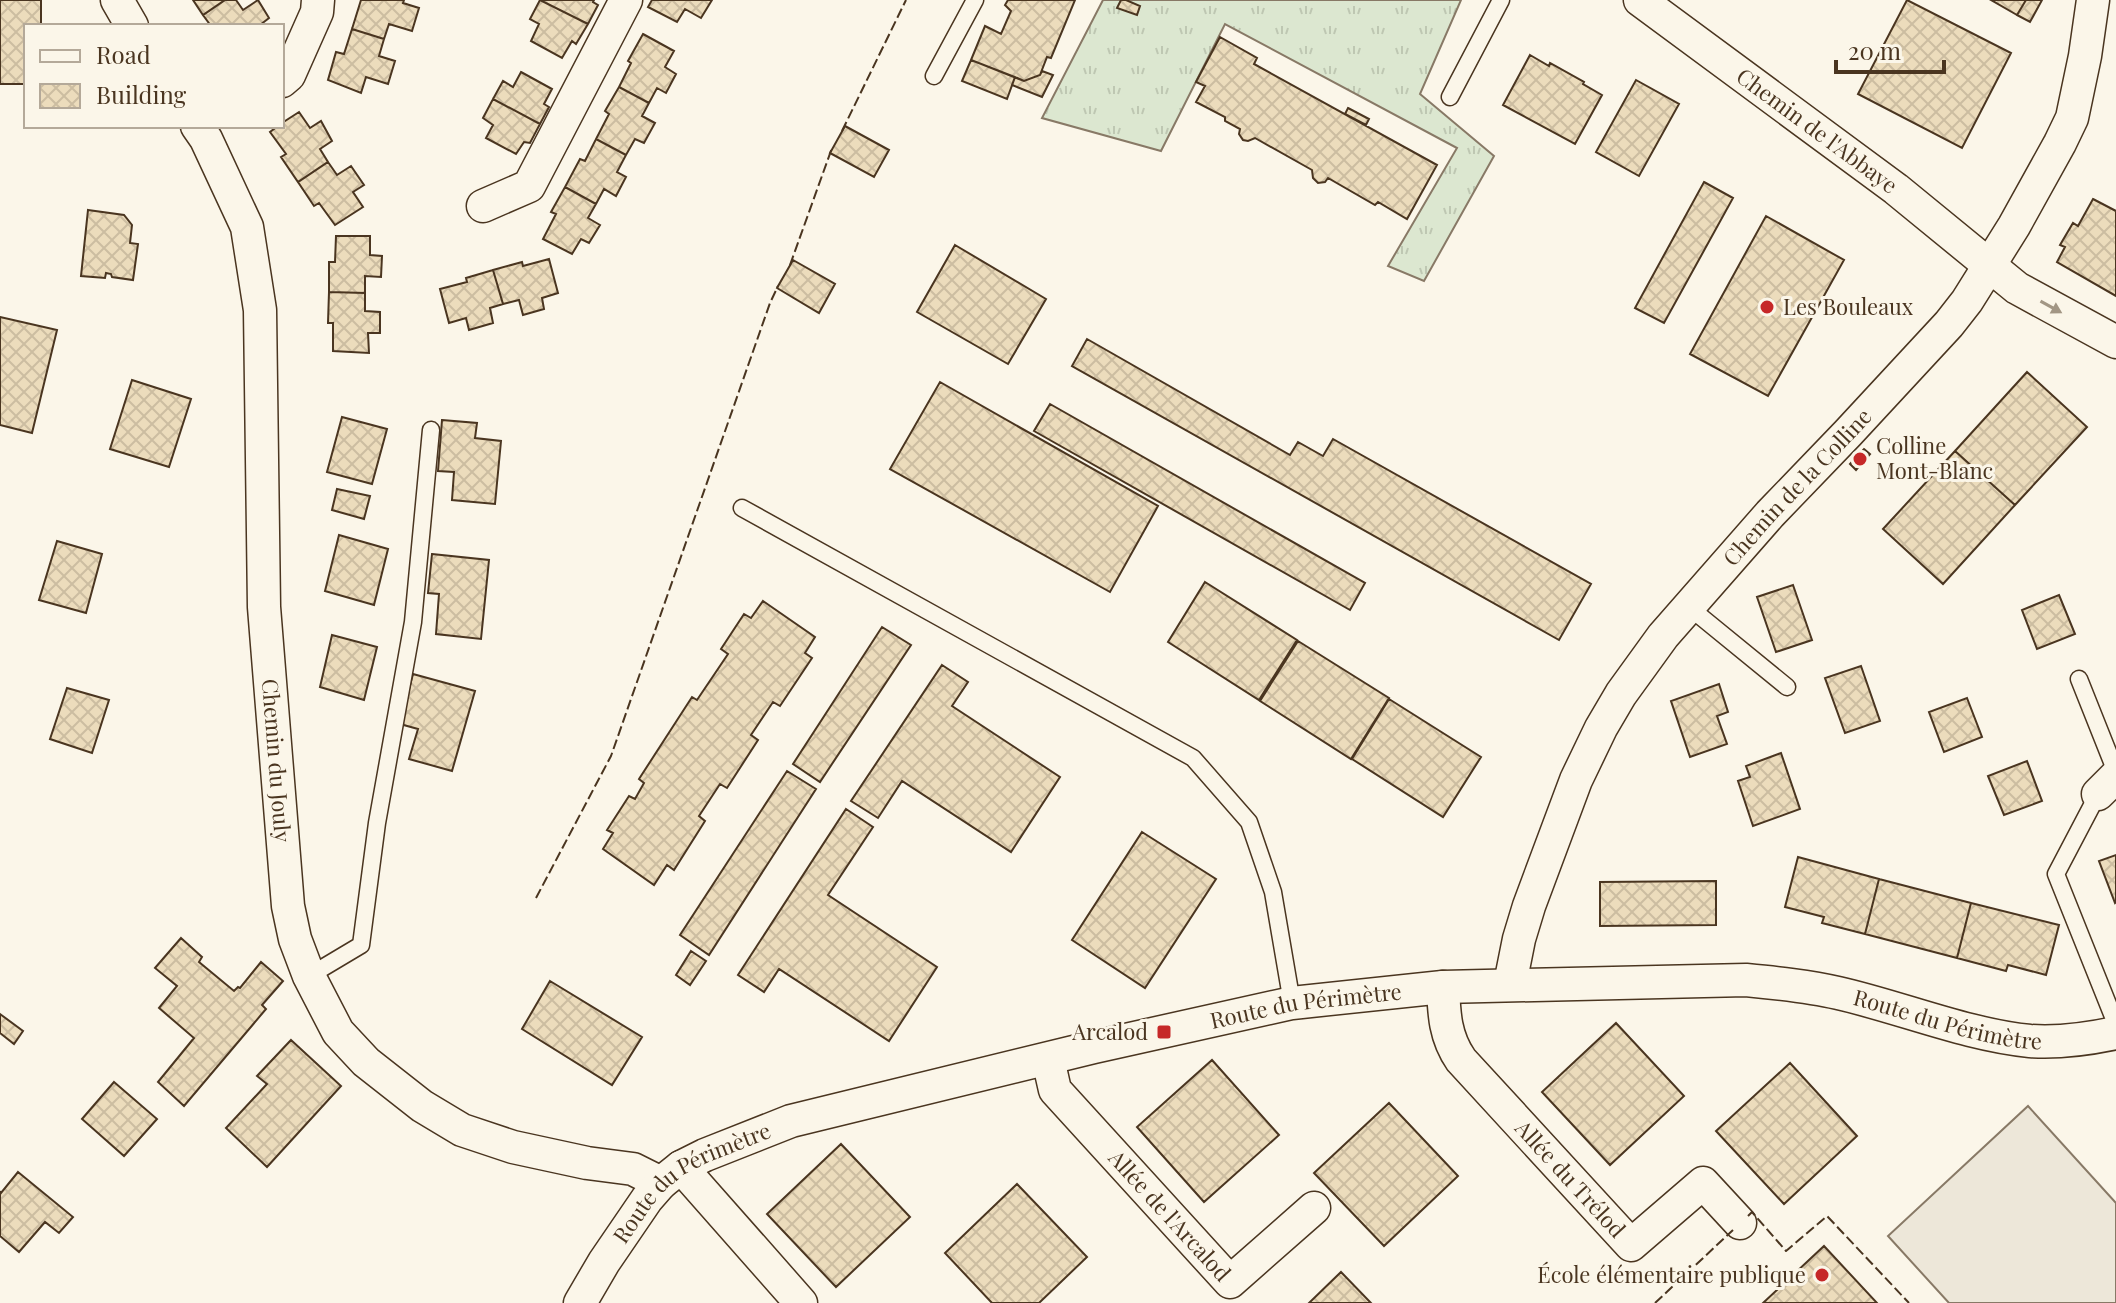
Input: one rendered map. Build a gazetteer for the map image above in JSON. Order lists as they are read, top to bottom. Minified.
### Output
{"streets":{"street":["Chemin de l'Abbaye","Chemin de la Colline","Chemin du Jouly","Route du Périmètre","Allée du Trélod","Allée de l'Arcalod"]},"crossings":[["Chemin de l'Abbaye","Chemin de la Colline"],["Chemin de la Colline","Route du Périmètre"],["Chemin du Jouly","Route du Périmètre"],["Route du Périmètre","Allée du Trélod"],["Route du Périmètre","Allée de l'Arcalod"]],"places":{"other":["Les Bouleaux","Colline Mont-Blanc","École élémentaire publique"],"transit":["Arcalod"]},"legend":["Road","Building"],"scale_bar":"20 m"}
